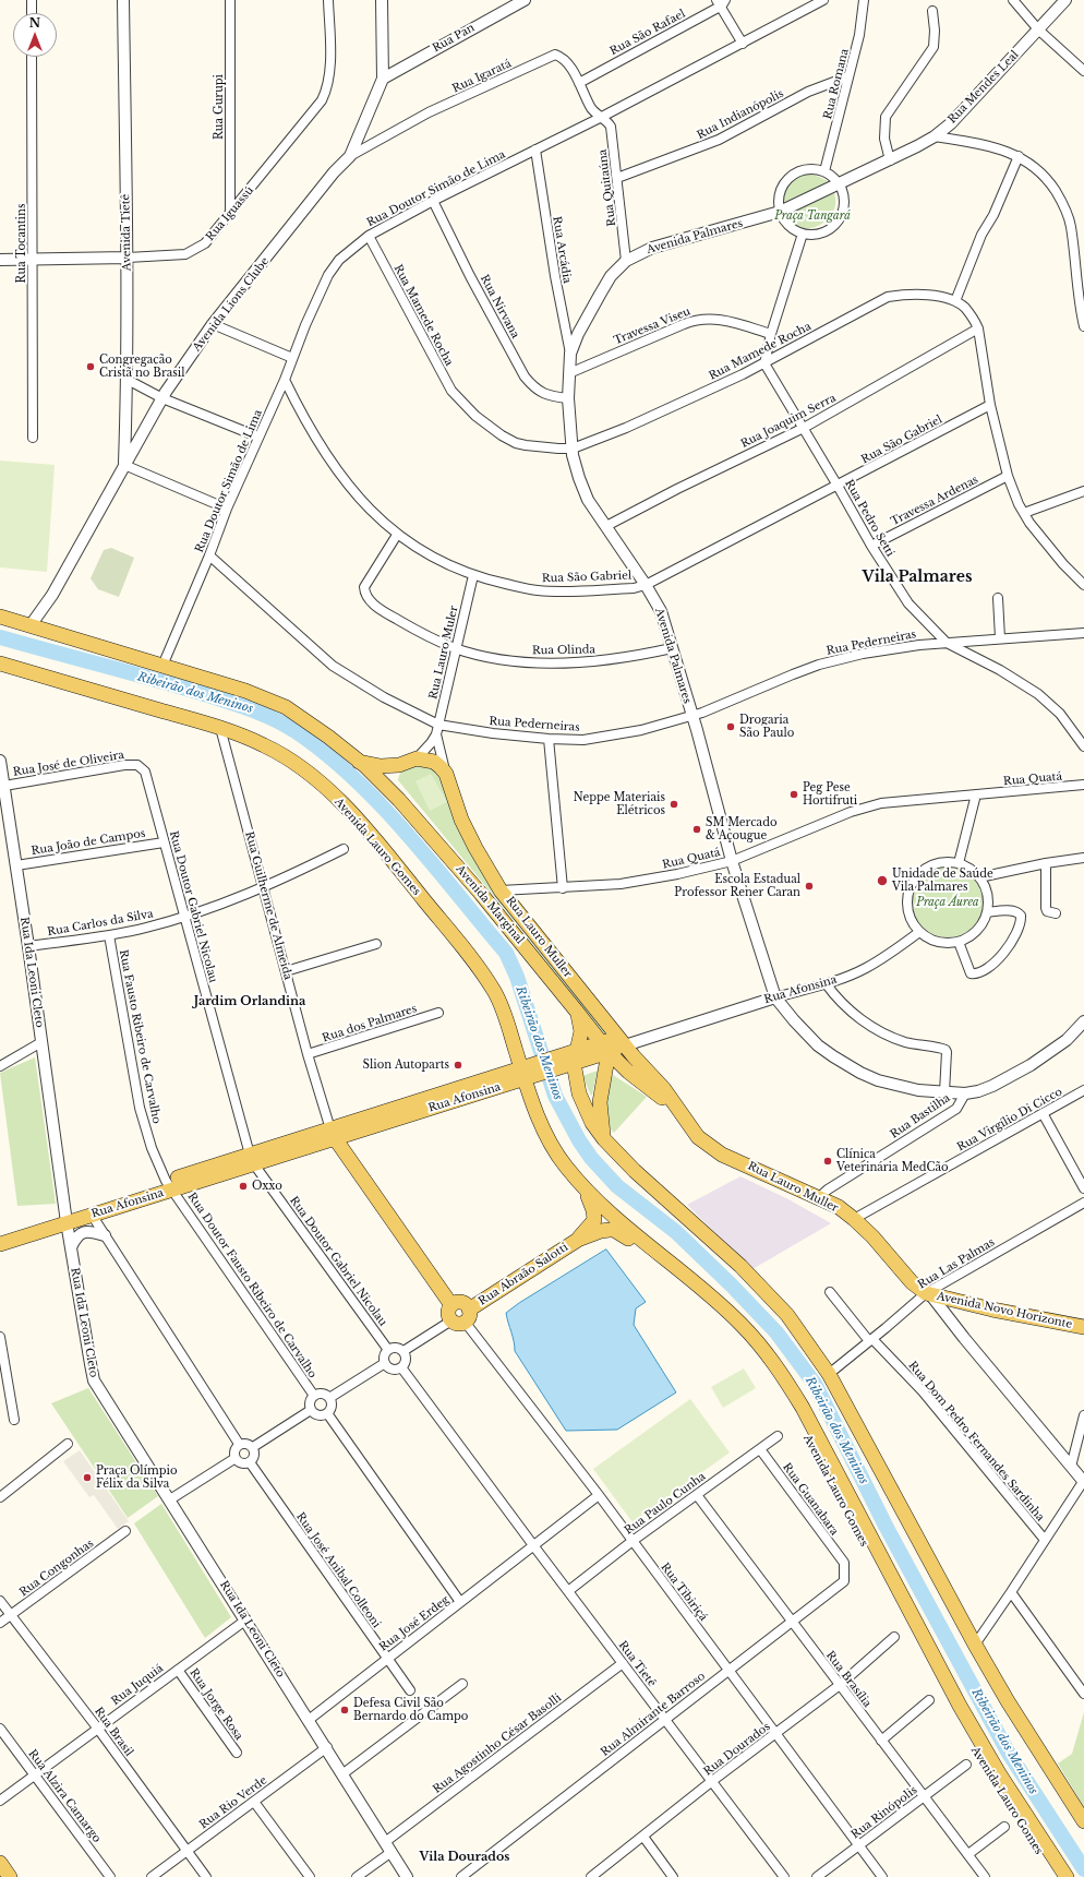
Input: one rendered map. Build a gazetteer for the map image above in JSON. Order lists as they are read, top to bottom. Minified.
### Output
{"streets":{"main road":["Avenida Lauro Gomes","Avenida Marginal","Rua Guilherme de Almeida","Rua Lauro Muller","Rua Afonsina","Rua Abraão Salotti","Avenida Novo Horizonte"],"street":["Rua São Rafael","Rua Pan","Rua Igaratá","Rua Romana","Rua Mendes Leal","Rua Gurupi","Rua Indianópolis","Rua Quitaúna","Rua Doutor Simão de Lima","Rua Iguassú","Avenida Tietê","Avenida Palmares","Rua Tocantins","Rua Arcádia","Avenida Lions Clube","Rua Nirvana","Rua Mamede Rocha","Travessa Viseu","Rua Joaquim Serra","Rua São Gabriel","Travessa Ardenas","Rua Pedro Setti","Rua Pederneiras","Rua Olinda","Rua Lauro Muler","Rua José de Oliveira","Rua Quatá","Rua João de Campos","Rua Doutor Gabriel Nicolau","Rua Carlos da Silva","Rua Ida Leoni Cleto","Rua dos Palmares","Rua Fausto Ribeiro de Carvalho","Rua Bastilha","Rua Virgílio Di Cicco","Rua Las Palmas","Rua Doutor Fausto Ribeiro de Carvalho","Rua Dom Pedro Fernandes Sardinha","Rua Guanabara","Rua Paulo Cunha","Rua Congonhas","Rua José Anibal Colleoni","Rua Tibiriçá","Rua José Erdeg","Rua Tietê","Rua Brasília","Rua Juquiá","Rua Jorge Rosa","Rua Almirante Barroso","Rua Brasil","Rua Agostinho César Basolli","Rua Dourados","Rua Alzira Camargo","Rua Rio Verde","Rua Rinópolis"]},"crossings":[["Rua São Rafael","Rua Igaratá"],["Rua Pan","Avenida Lions Clube"],["Rua Igaratá","Rua Quitaúna"],["Rua Igaratá","Rua Doutor Simão de Lima"],["Rua Igaratá","Avenida Lions Clube"],["Rua Romana","Rua Indianópolis"],["Rua Mendes Leal","Avenida Palmares"],["Rua Gurupi","Rua Iguassú"],["Rua Indianópolis","Rua Quitaúna"],["Rua Quitaúna","Rua Doutor Simão de Lima"],["Rua Quitaúna","Avenida Palmares"],["Rua Doutor Simão de Lima","Rua Arcádia"],["Rua Doutor Simão de Lima","Rua Nirvana"],["Rua Doutor Simão de Lima","Rua Mamede Rocha"],["Rua Doutor Simão de Lima","Rua São Gabriel"],["Rua Doutor Simão de Lima","Rua Pederneiras"],["Rua Iguassú","Avenida Tietê"],["Rua Iguassú","Rua Tocantins"],["Avenida Tietê","Avenida Lions Clube"],["Avenida Palmares","Rua Arcádia"],["Avenida Palmares","Rua Nirvana"],["Avenida Palmares","Rua Mamede Rocha"],["Avenida Palmares","Travessa Viseu"],["Avenida Palmares","Rua Joaquim Serra"],["Avenida Palmares","Rua São Gabriel"],["Avenida Palmares","Rua Pederneiras"],["Avenida Palmares","Rua Olinda"],["Avenida Palmares","Rua Quatá"],["Avenida Palmares","Rua Afonsina"],["Avenida Palmares","Rua Bastilha"],["Rua Mamede Rocha","Rua Joaquim Serra"],["Rua Mamede Rocha","Rua São Gabriel"],["Rua Mamede Rocha","Travessa Ardenas"],["Rua Mamede Rocha","Rua Pedro Setti"],["Rua Joaquim Serra","Rua Pedro Setti"],["Rua São Gabriel","Rua Pedro Setti"],["Rua São Gabriel","Rua Olinda"],["Rua São Gabriel","Rua Lauro Muler"],["Travessa Ardenas","Rua Pedro Setti"],["Rua Pedro Setti","Rua Pederneiras"],["Rua Pederneiras","Rua Lauro Muler"],["Rua Olinda","Rua Lauro Muler"],["Rua Lauro Muler","Rua Lauro Muller"],["Rua José de Oliveira","Rua Doutor Gabriel Nicolau"],["Rua José de Oliveira","Rua Ida Leoni Cleto"],["Rua Quatá","Rua Lauro Muller"],["Rua João de Campos","Rua Doutor Gabriel Nicolau"],["Rua João de Campos","Rua Ida Leoni Cleto"],["Avenida Lauro Gomes","Rua Guilherme de Almeida"],["Avenida Lauro Gomes","Rua Afonsina"],["Avenida Lauro Gomes","Rua Abraão Salotti"],["Avenida Marginal","Rua Lauro Muller"],["Avenida Marginal","Rua Afonsina"],["Rua Guilherme de Almeida","Rua Carlos da Silva"],["Rua Guilherme de Almeida","Rua Afonsina"],["Rua Guilherme de Almeida","Rua dos Palmares"],["Rua Guilherme de Almeida","Rua Abraão Salotti"],["Rua Guilherme de Almeida","Rua Tibiriçá"],["Rua Doutor Gabriel Nicolau","Rua Carlos da Silva"],["Rua Doutor Gabriel Nicolau","Rua Afonsina"],["Rua Doutor Gabriel Nicolau","Rua Abraão Salotti"],["Rua Carlos da Silva","Rua Ida Leoni Cleto"],["Rua Carlos da Silva","Rua Fausto Ribeiro de Carvalho"],["Rua Lauro Muller","Rua Afonsina"],["Rua Lauro Muller","Rua Bastilha"],["Rua Lauro Muller","Rua Virgílio Di Cicco"],["Rua Lauro Muller","Rua Las Palmas"],["Rua Lauro Muller","Avenida Novo Horizonte"],["Rua Ida Leoni Cleto","Rua Afonsina"],["Rua Ida Leoni Cleto","Rua José Erdeg"],["Rua Ida Leoni Cleto","Rua Juquiá"],["Rua Ida Leoni Cleto","Rua Agostinho César Basolli"],["Rua Ida Leoni Cleto","Rua Rio Verde"],["Rua Afonsina","Rua Fausto Ribeiro de Carvalho"],["Rua Afonsina","Rua Doutor Fausto Ribeiro de Carvalho"],["Rua Fausto Ribeiro de Carvalho","Rua Doutor Fausto Ribeiro de Carvalho"],["Rua Las Palmas","Avenida Novo Horizonte"],["Rua Las Palmas","Rua Dom Pedro Fernandes Sardinha"],["Rua Abraão Salotti","Rua Tibiriçá"],["Rua Guanabara","Rua Paulo Cunha"],["Rua Guanabara","Rua Almirante Barroso"],["Rua Paulo Cunha","Rua Tibiriçá"],["Rua Paulo Cunha","Rua Tietê"],["Rua Paulo Cunha","Rua Brasília"],["Rua Congonhas","Rua Brasil"],["Rua José Anibal Colleoni","Rua José Erdeg"],["Rua Tibiriçá","Rua José Erdeg"],["Rua Tibiriçá","Rua Almirante Barroso"],["Rua Tibiriçá","Rua Dourados"],["Rua Tibiriçá","Rua Rinópolis"],["Rua Tietê","Rua Almirante Barroso"],["Rua Tietê","Rua Agostinho César Basolli"],["Rua Tietê","Rua Dourados"],["Rua Brasília","Rua Almirante Barroso"],["Rua Brasília","Rua Dourados"],["Rua Brasília","Rua Rinópolis"],["Rua Juquiá","Rua Jorge Rosa"],["Rua Juquiá","Rua Brasil"],["Rua Juquiá","Rua Alzira Camargo"],["Rua Brasil","Rua Rio Verde"]],"districts":["Vila Palmares","Jardim Orlandina","Vila Dourados"],"water":["Ribeirão dos Meninos"],"parks":["Praça Tangará","Praça Áurea"],"places":["Congregação Cristã no Brasil","Drogaria São Paulo","Peg Pese Hortifruti","Neppe Materiais Elétricos","SM Mercado & Açougue","Unidade de Saúde Vila Palmares","Escola Estadual Professor Rener Caran","Slion Autoparts","Clínica Veterinária MedCão","Oxxo","Praça Olímpio Félix da Silva","Defesa Civil São Bernardo do Campo"],"north":"top"}
